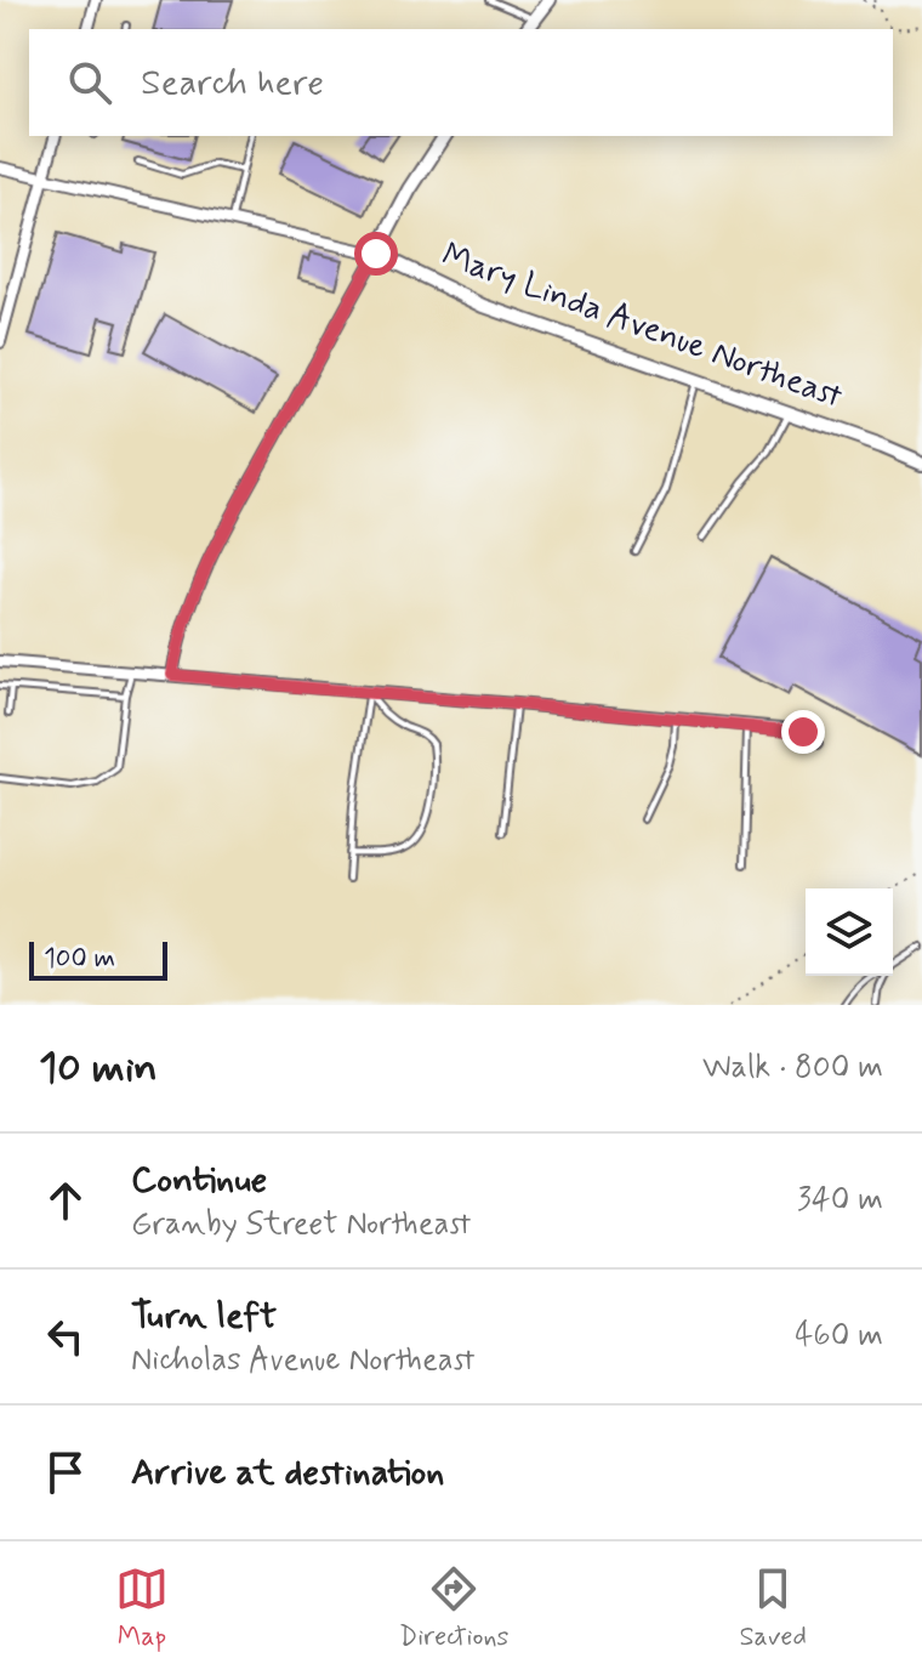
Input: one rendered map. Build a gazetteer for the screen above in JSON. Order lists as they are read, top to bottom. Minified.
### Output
{"streets":{"street":["Mary Linda Avenue Northeast"]},"scale_bar":"100 m","page":{"search":"Search here","scale":"100 m","heading":["10 min","Walk · 800 m"],"list":[["Continue","Granby Street Northeast","340 m"],["Turn left","Nicholas Avenue Northeast","460 m"],"Arrive at destination"],"nav":["Map","Directions","Saved"]}}
